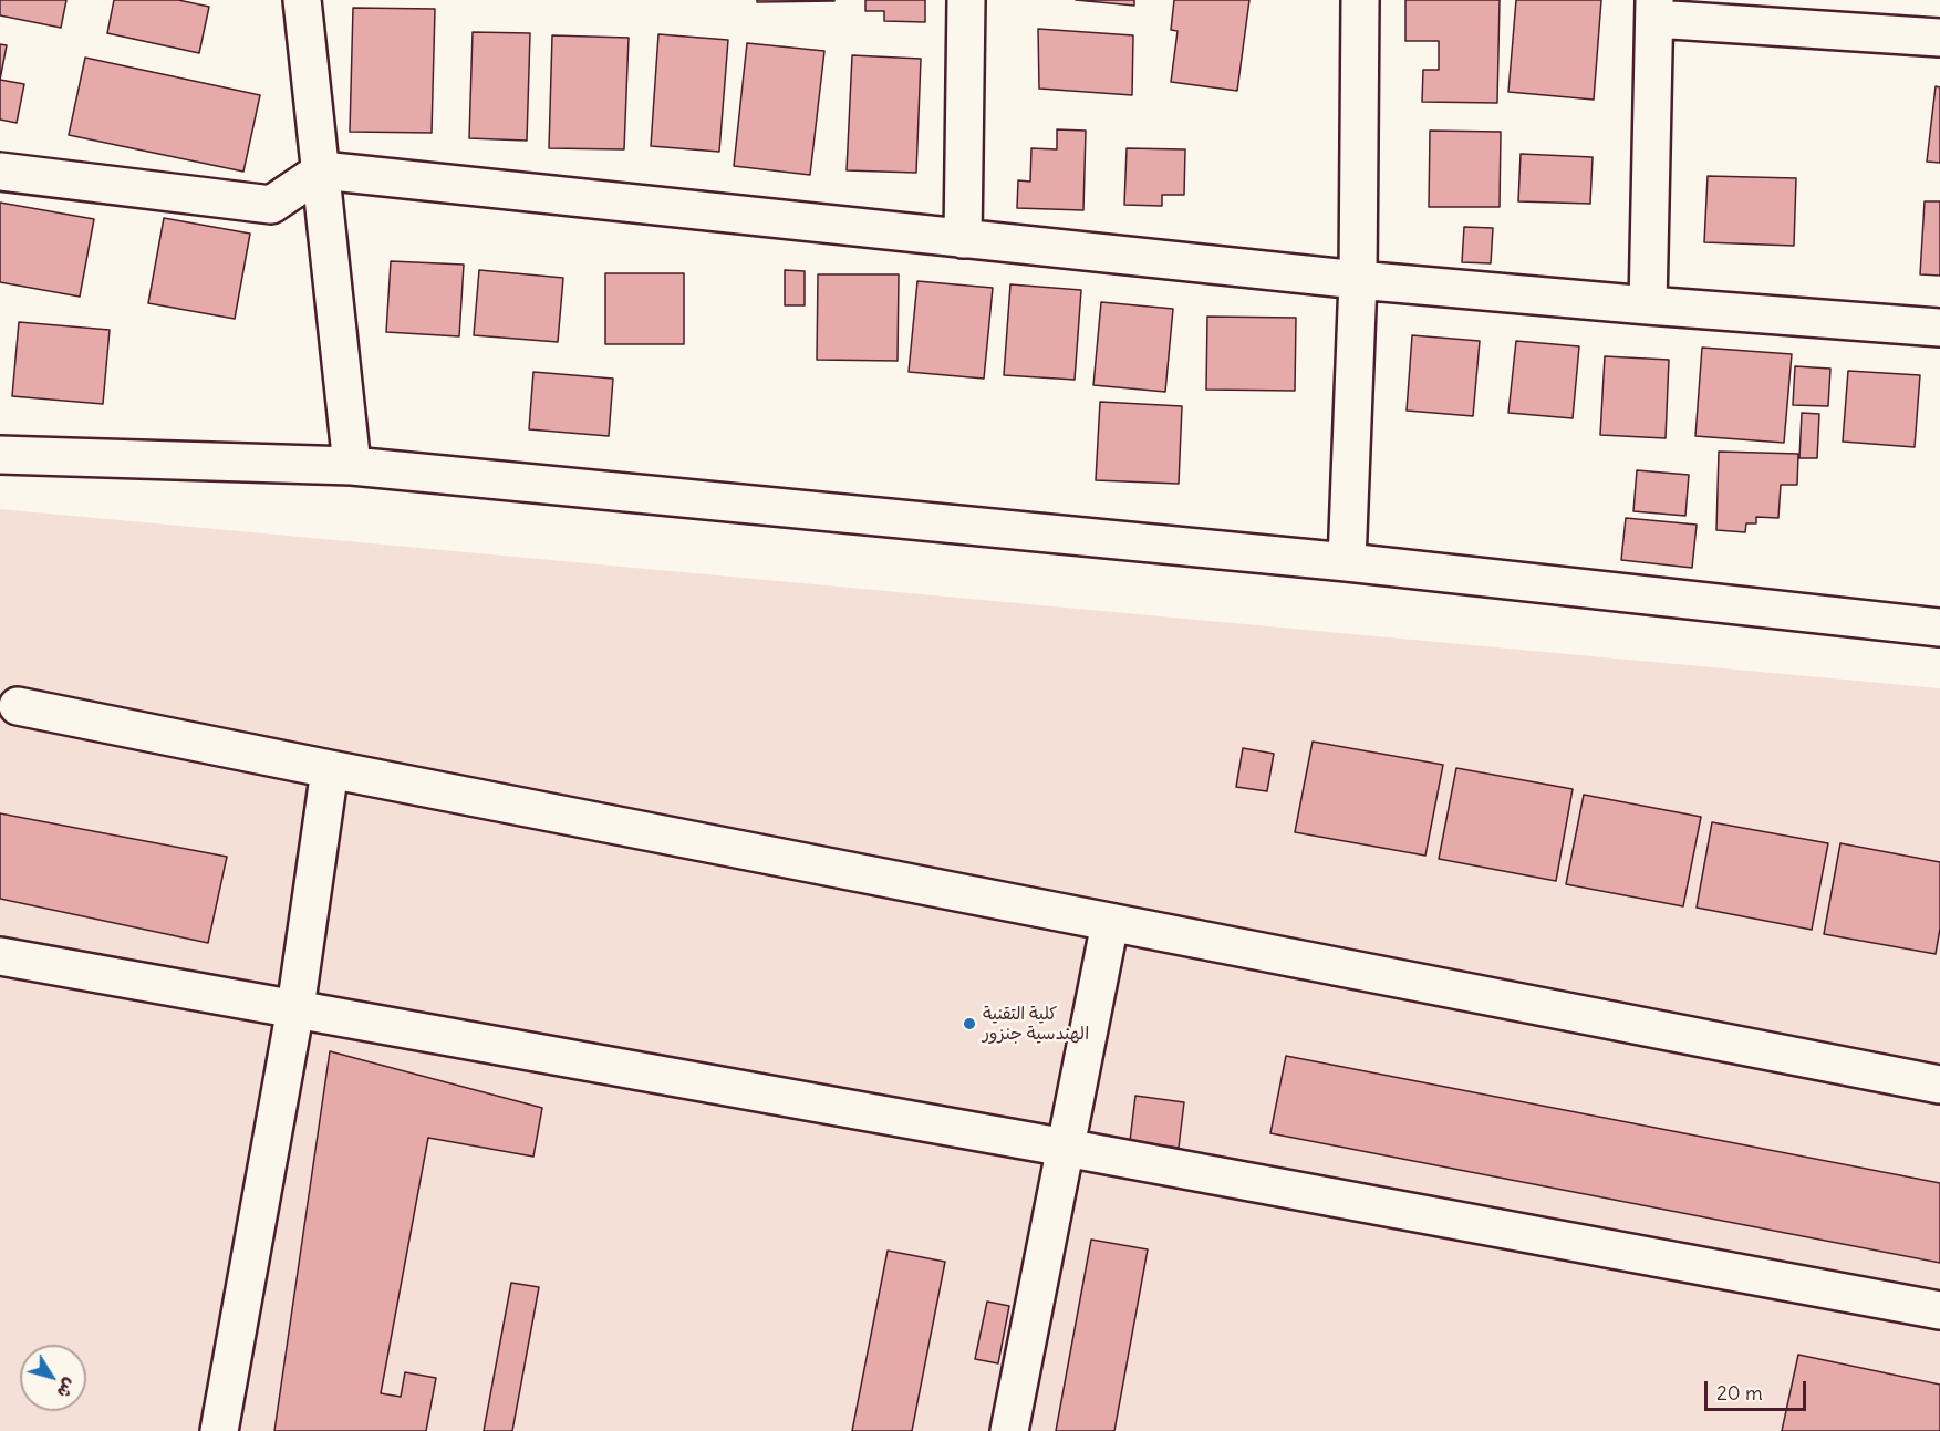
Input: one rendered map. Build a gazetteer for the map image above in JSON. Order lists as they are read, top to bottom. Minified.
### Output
{"places":["كلية التقنية الهندسية جنزور"],"scale_bar":"20 m","north":"bottom right"}
